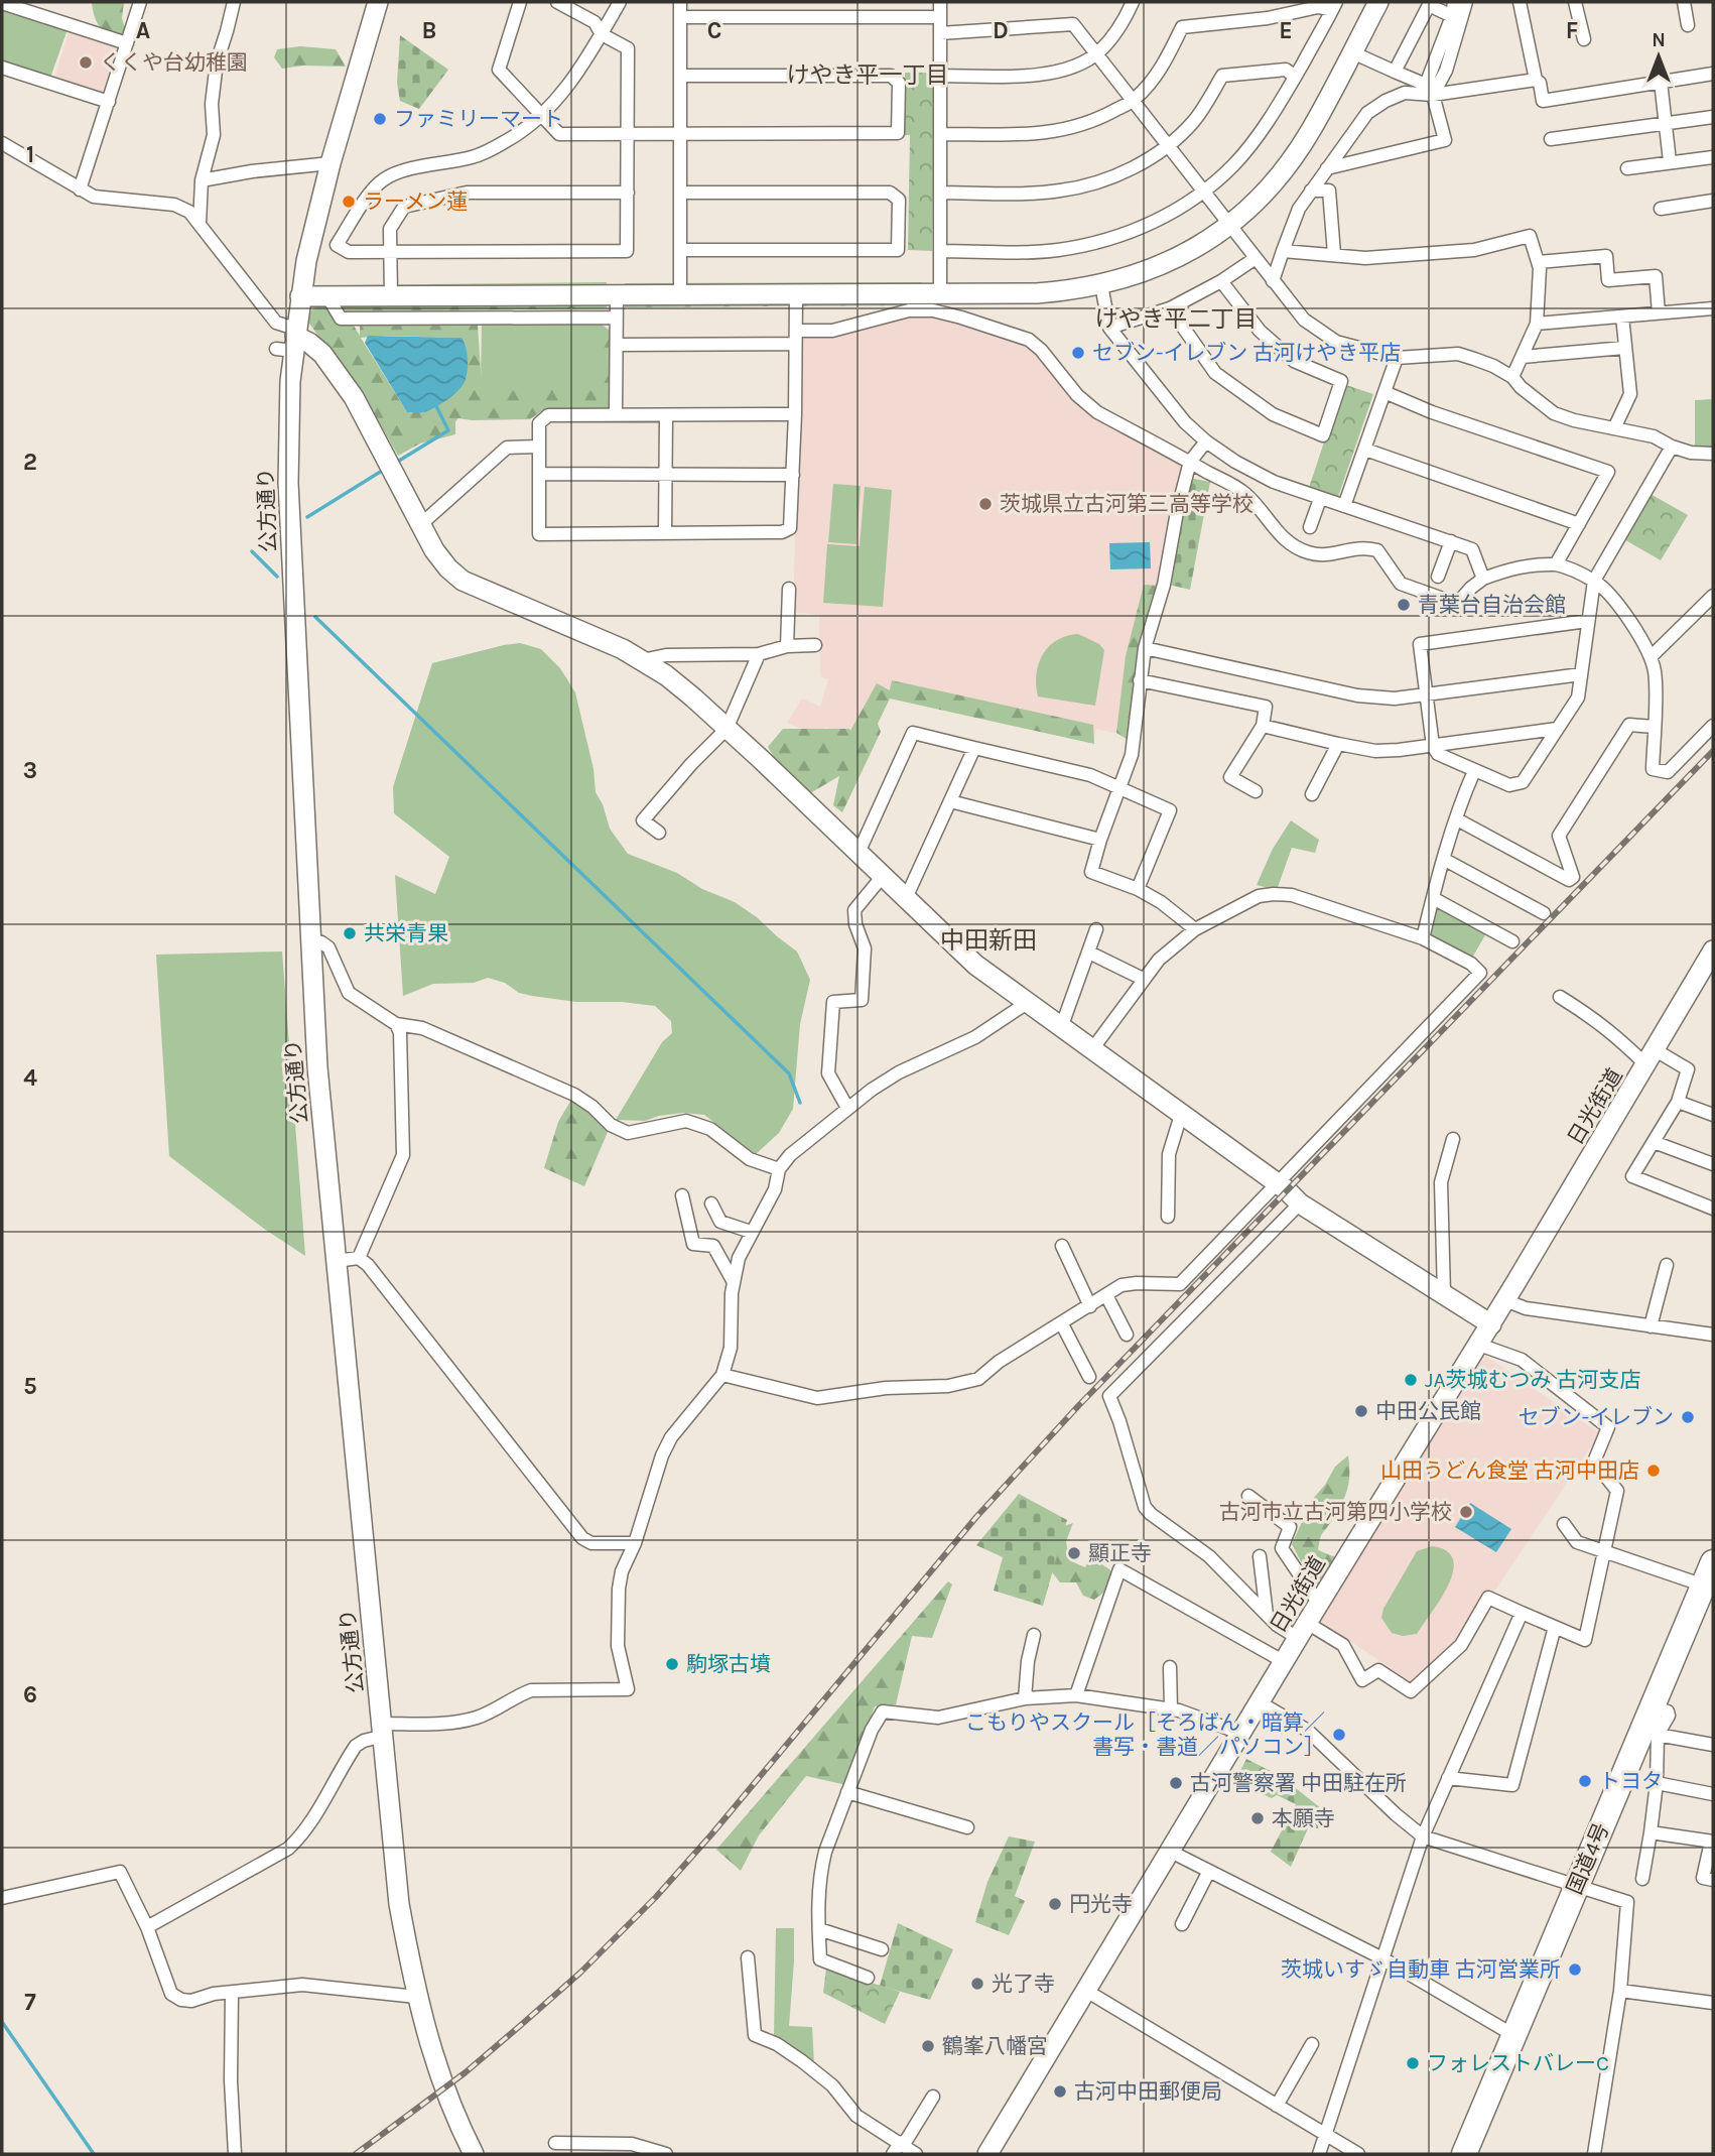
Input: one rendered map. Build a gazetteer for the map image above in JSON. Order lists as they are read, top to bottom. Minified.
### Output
{"streets":{"highway":["国道4号"],"street":["公方通り","日光街道"]},"districts":["けやき平一丁目","けやき平二丁目","中田新田"],"places":["くくや台幼稚園","ファミリーマート","ラーメン蓮","セブン-イレブン 古河けやき平店","茨城県立古河第三高等学校","青葉台自治会館","共栄青果","JA茨城むつみ 古河支店","中田公民館","セブン-イレブン","山田うどん食堂 古河中田店","古河市立古河第四小学校","顯正寺","駒塚古墳","こもりやスクール［そろばん・暗算／ 書写・書道／パソコン］","トヨタ","古河警察署 中田駐在所","本願寺","円光寺","茨城いすゞ自動車 古河営業所","光了寺","鶴峯八幡宮","フォレストバレーC","古河中田郵便局"],"north":"top","grid":{"columns":["A","B","C","D","E","F"],"rows":["1","2","3","4","5","6","7"]}}
